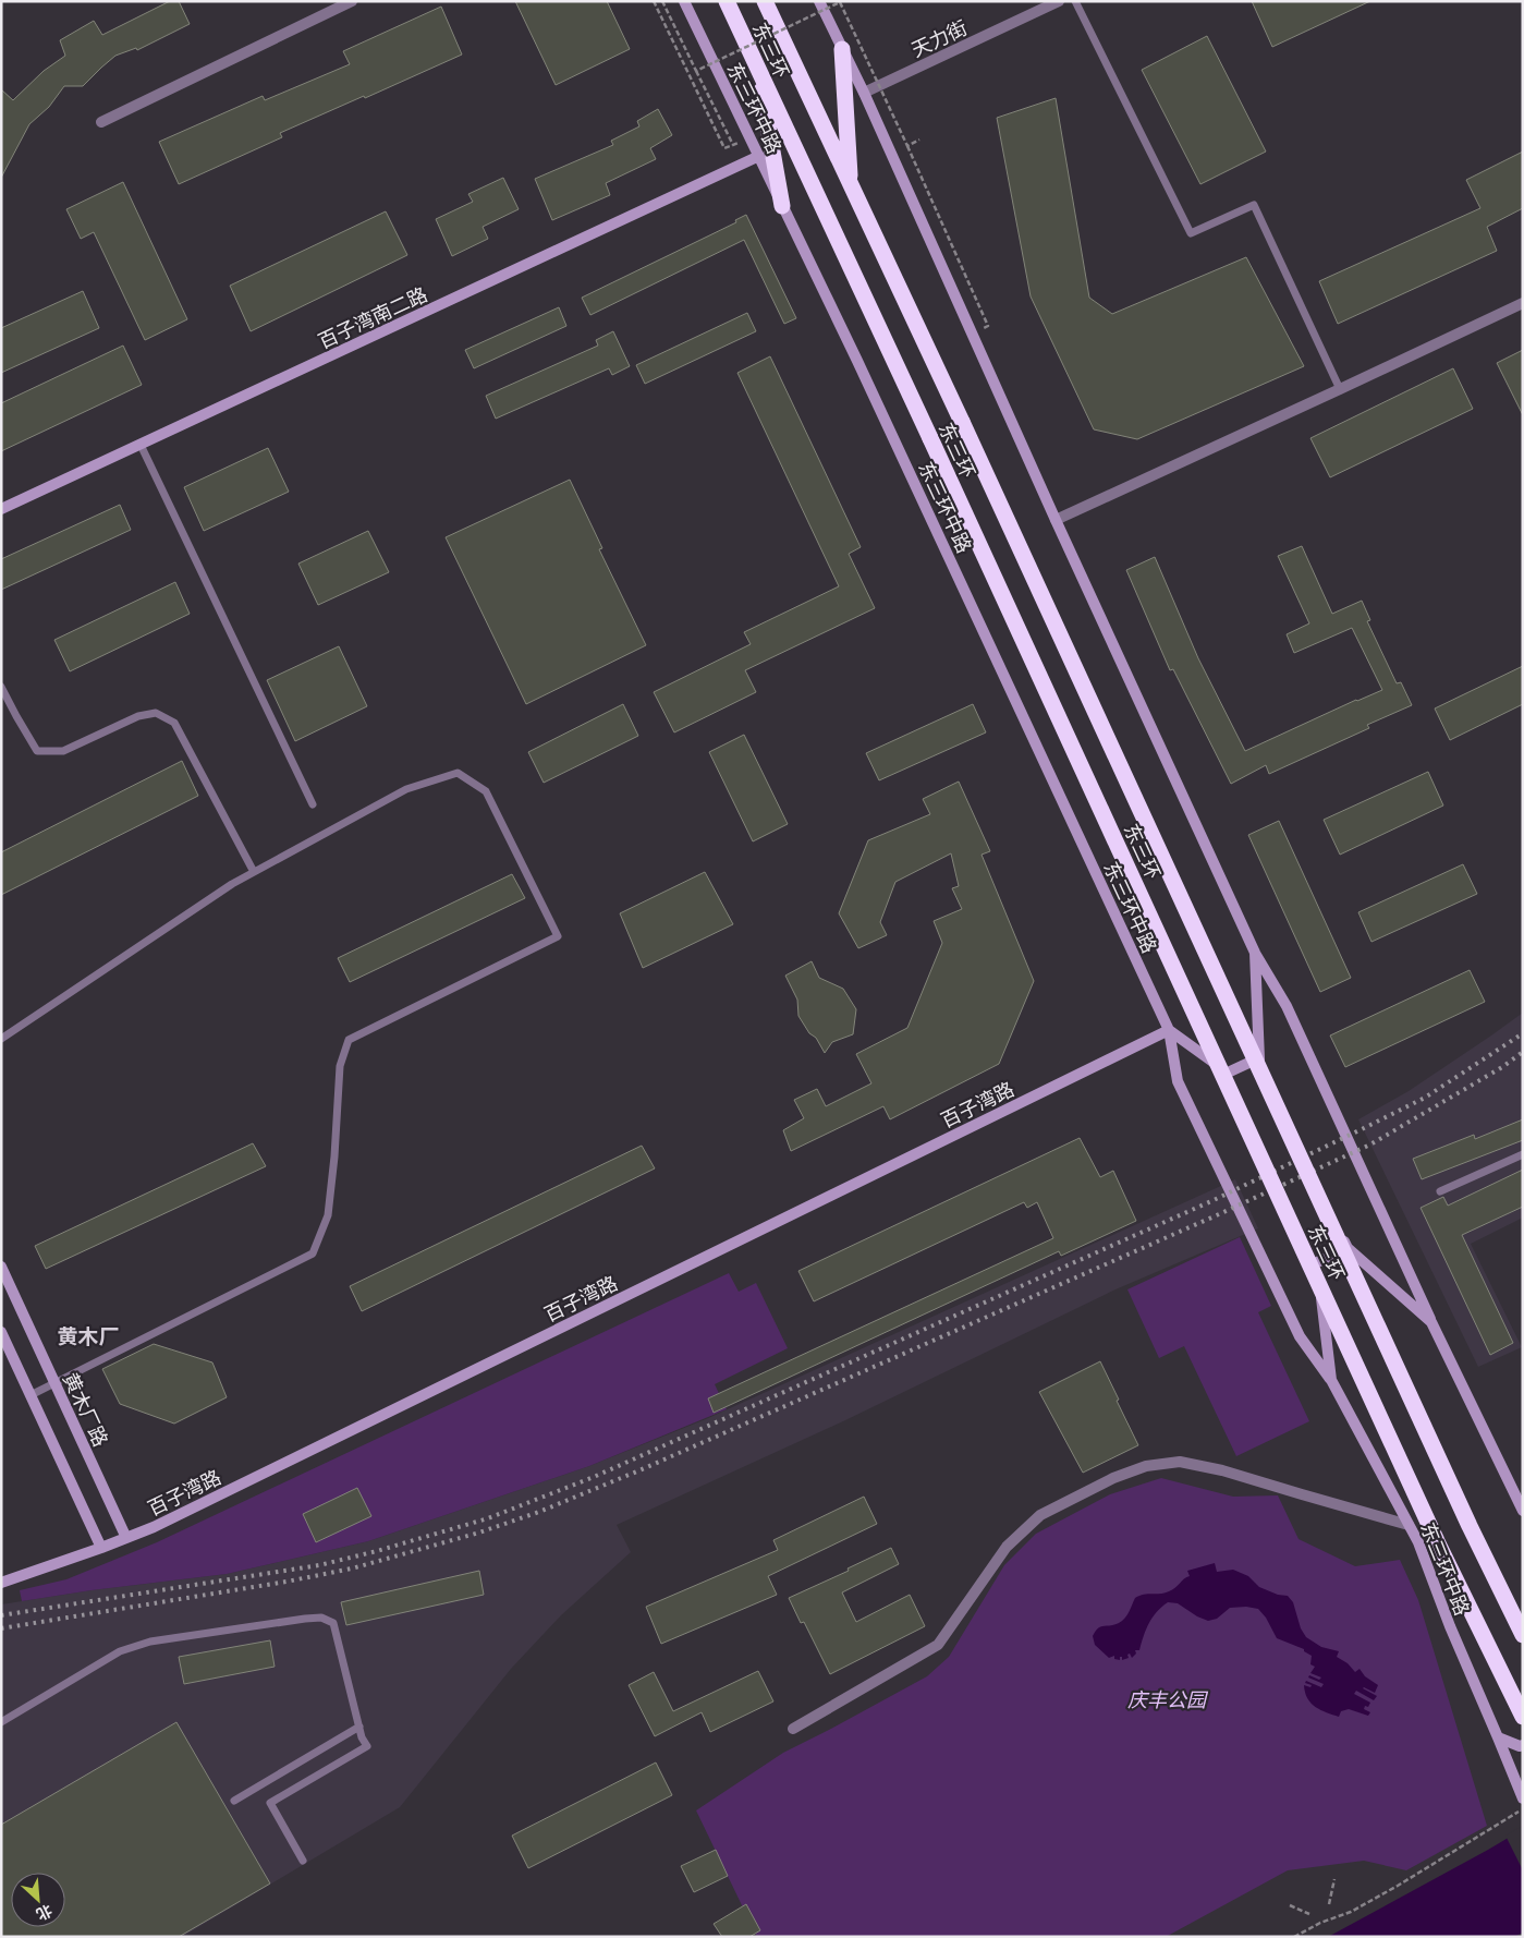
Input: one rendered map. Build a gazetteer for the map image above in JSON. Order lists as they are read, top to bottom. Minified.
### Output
{"streets":{"highway":["东三环"],"street":["天力街","东三环中路","百子湾南二路","百子湾路","黄木厂路"]},"crossings":[["东三环中路","百子湾南二路"],["东三环中路","百子湾路"],["百子湾路","黄木厂路"]],"districts":["黄木厂"],"parks":["庆丰公园"],"north":"bottom right"}
